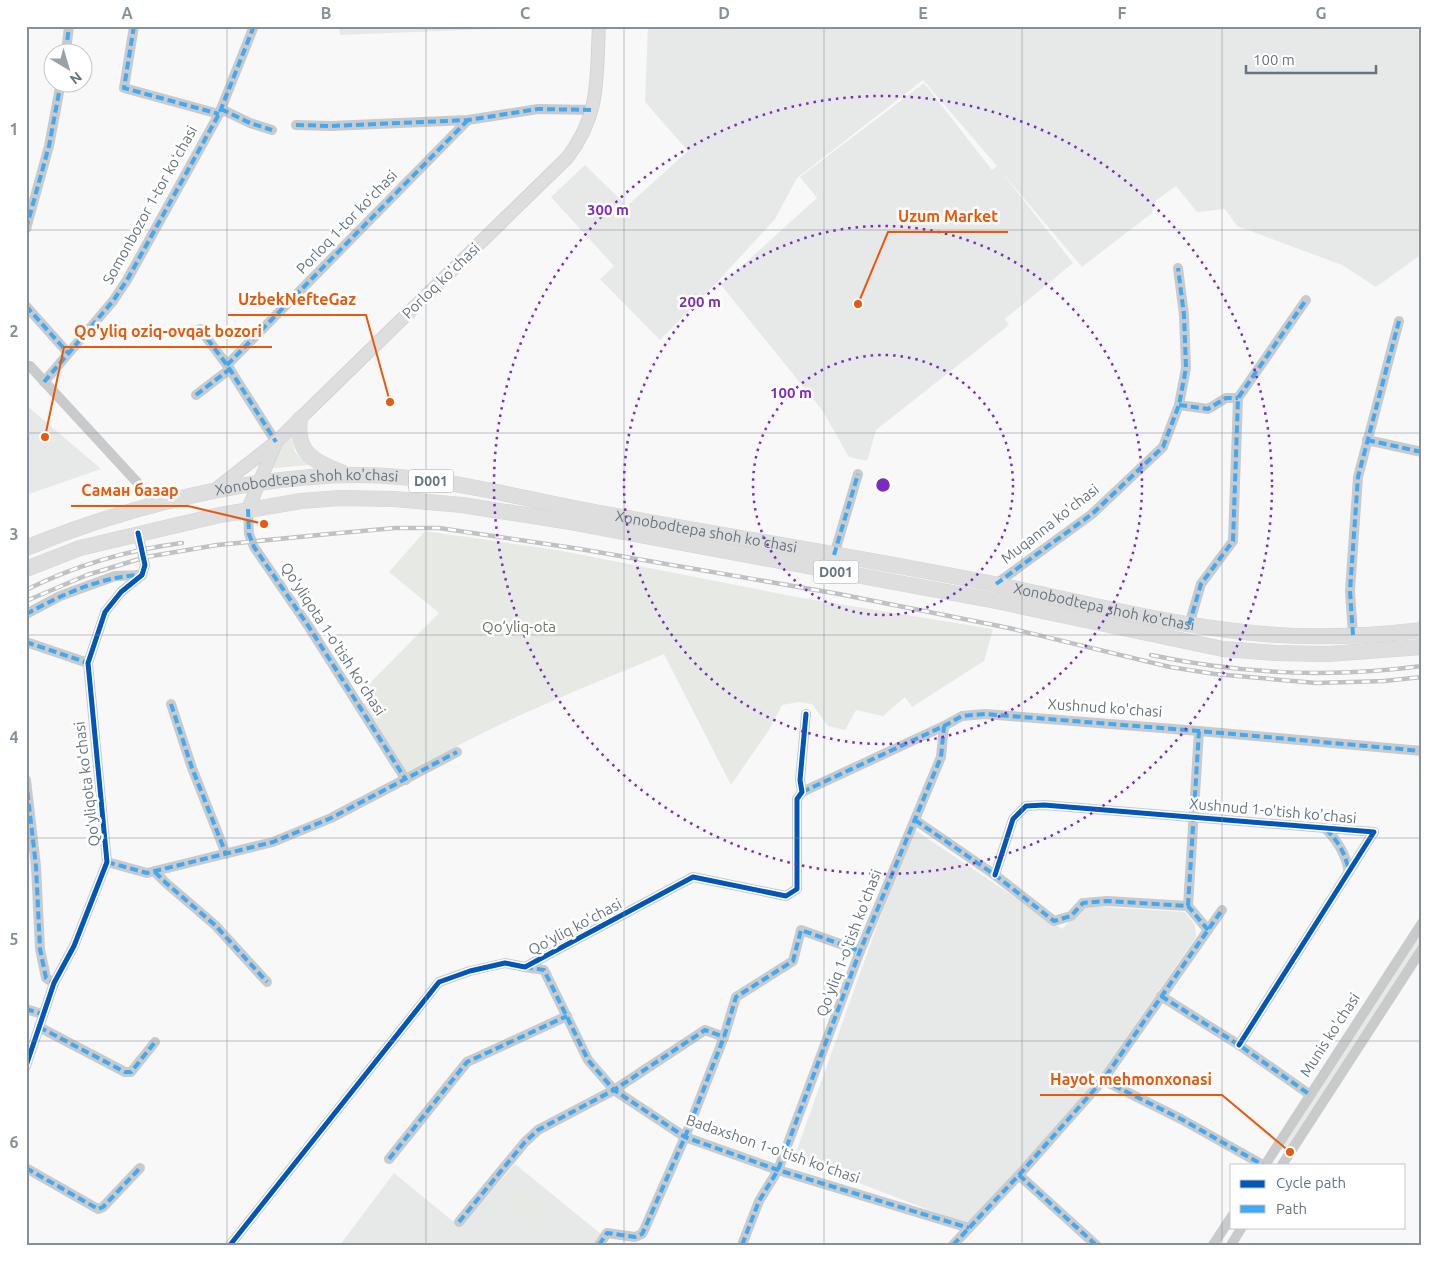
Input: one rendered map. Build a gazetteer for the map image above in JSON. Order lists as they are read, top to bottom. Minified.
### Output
{"streets":{"highway":["D001","Xonobodtepa shoh ko'chasi"],"main road":["Porloq ko'chasi"],"street":["Somonbozor 1-tor koʻchasi","Porloq 1-tor koʻchasi","Muqanna ko'chasi","Qo'yliqota 1-o'tish ko'chasi","Xushnud ko'chasi","Qo'yliqota ko'chasi","Xushnud 1-o'tish ko'chasi","Qo'yliq ko'chasi","Qo'yliq 1-o'tish ko'chasi","Munis ko'chasi","Badaxshon 1-o'tish ko'chasi"]},"crossings":[["Porloq ko'chasi","Xonobodtepa shoh ko'chasi"],["Xonobodtepa shoh ko'chasi","Muqanna ko'chasi"],["Xonobodtepa shoh ko'chasi","Qo'yliqota 1-o'tish ko'chasi"],["Xushnud ko'chasi","Qo'yliq ko'chasi"],["Xushnud ko'chasi","Qo'yliq 1-o'tish ko'chasi"],["Qo'yliq ko'chasi","Badaxshon 1-o'tish ko'chasi"],["Qo'yliq 1-o'tish ko'chasi","Badaxshon 1-o'tish ko'chasi"]],"parks":["Qo‘yliq-ota"],"places":["Uzum Market","UzbekNefteGaz","Qo'yliq oziq-ovqat bozori","Саман базар","Hayot mehmonxonasi"],"legend":["Cycle path","Path"],"scale_bar":"100 m","north":"bottom right","grid":{"columns":["A","B","C","D","E","F","G"],"rows":["1","2","3","4","5","6"]},"rings":["300 m","200 m","100 m"]}
